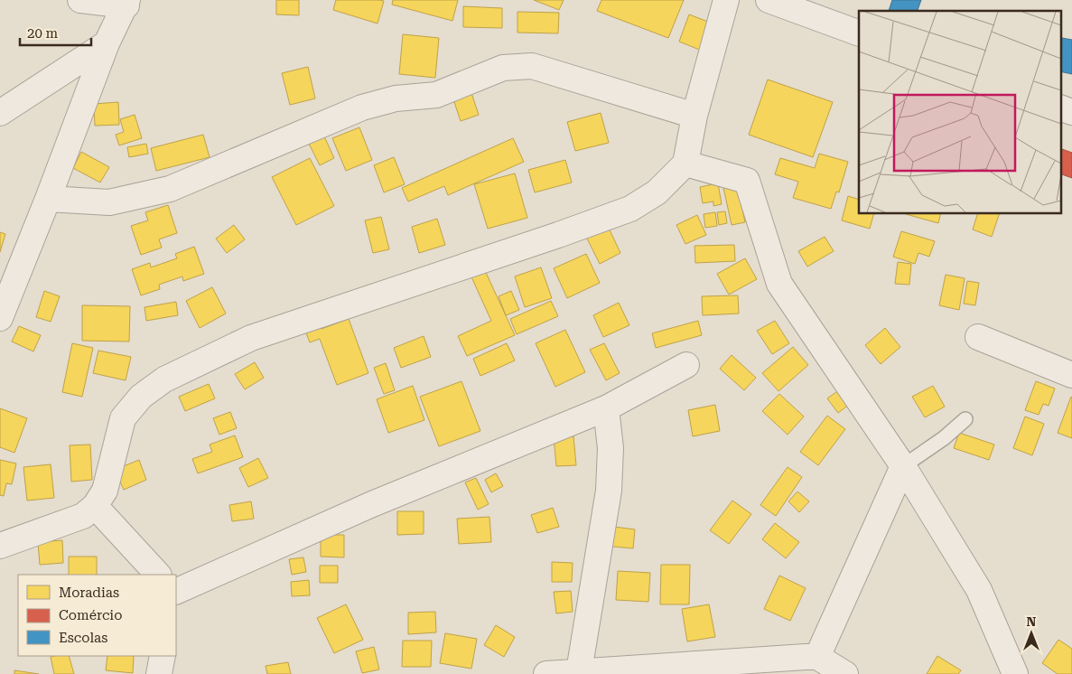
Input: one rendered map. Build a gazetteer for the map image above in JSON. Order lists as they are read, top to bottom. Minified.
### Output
{"legend":["Moradias","Comércio","Escolas"],"scale_bar":"20 m","north":"top"}
